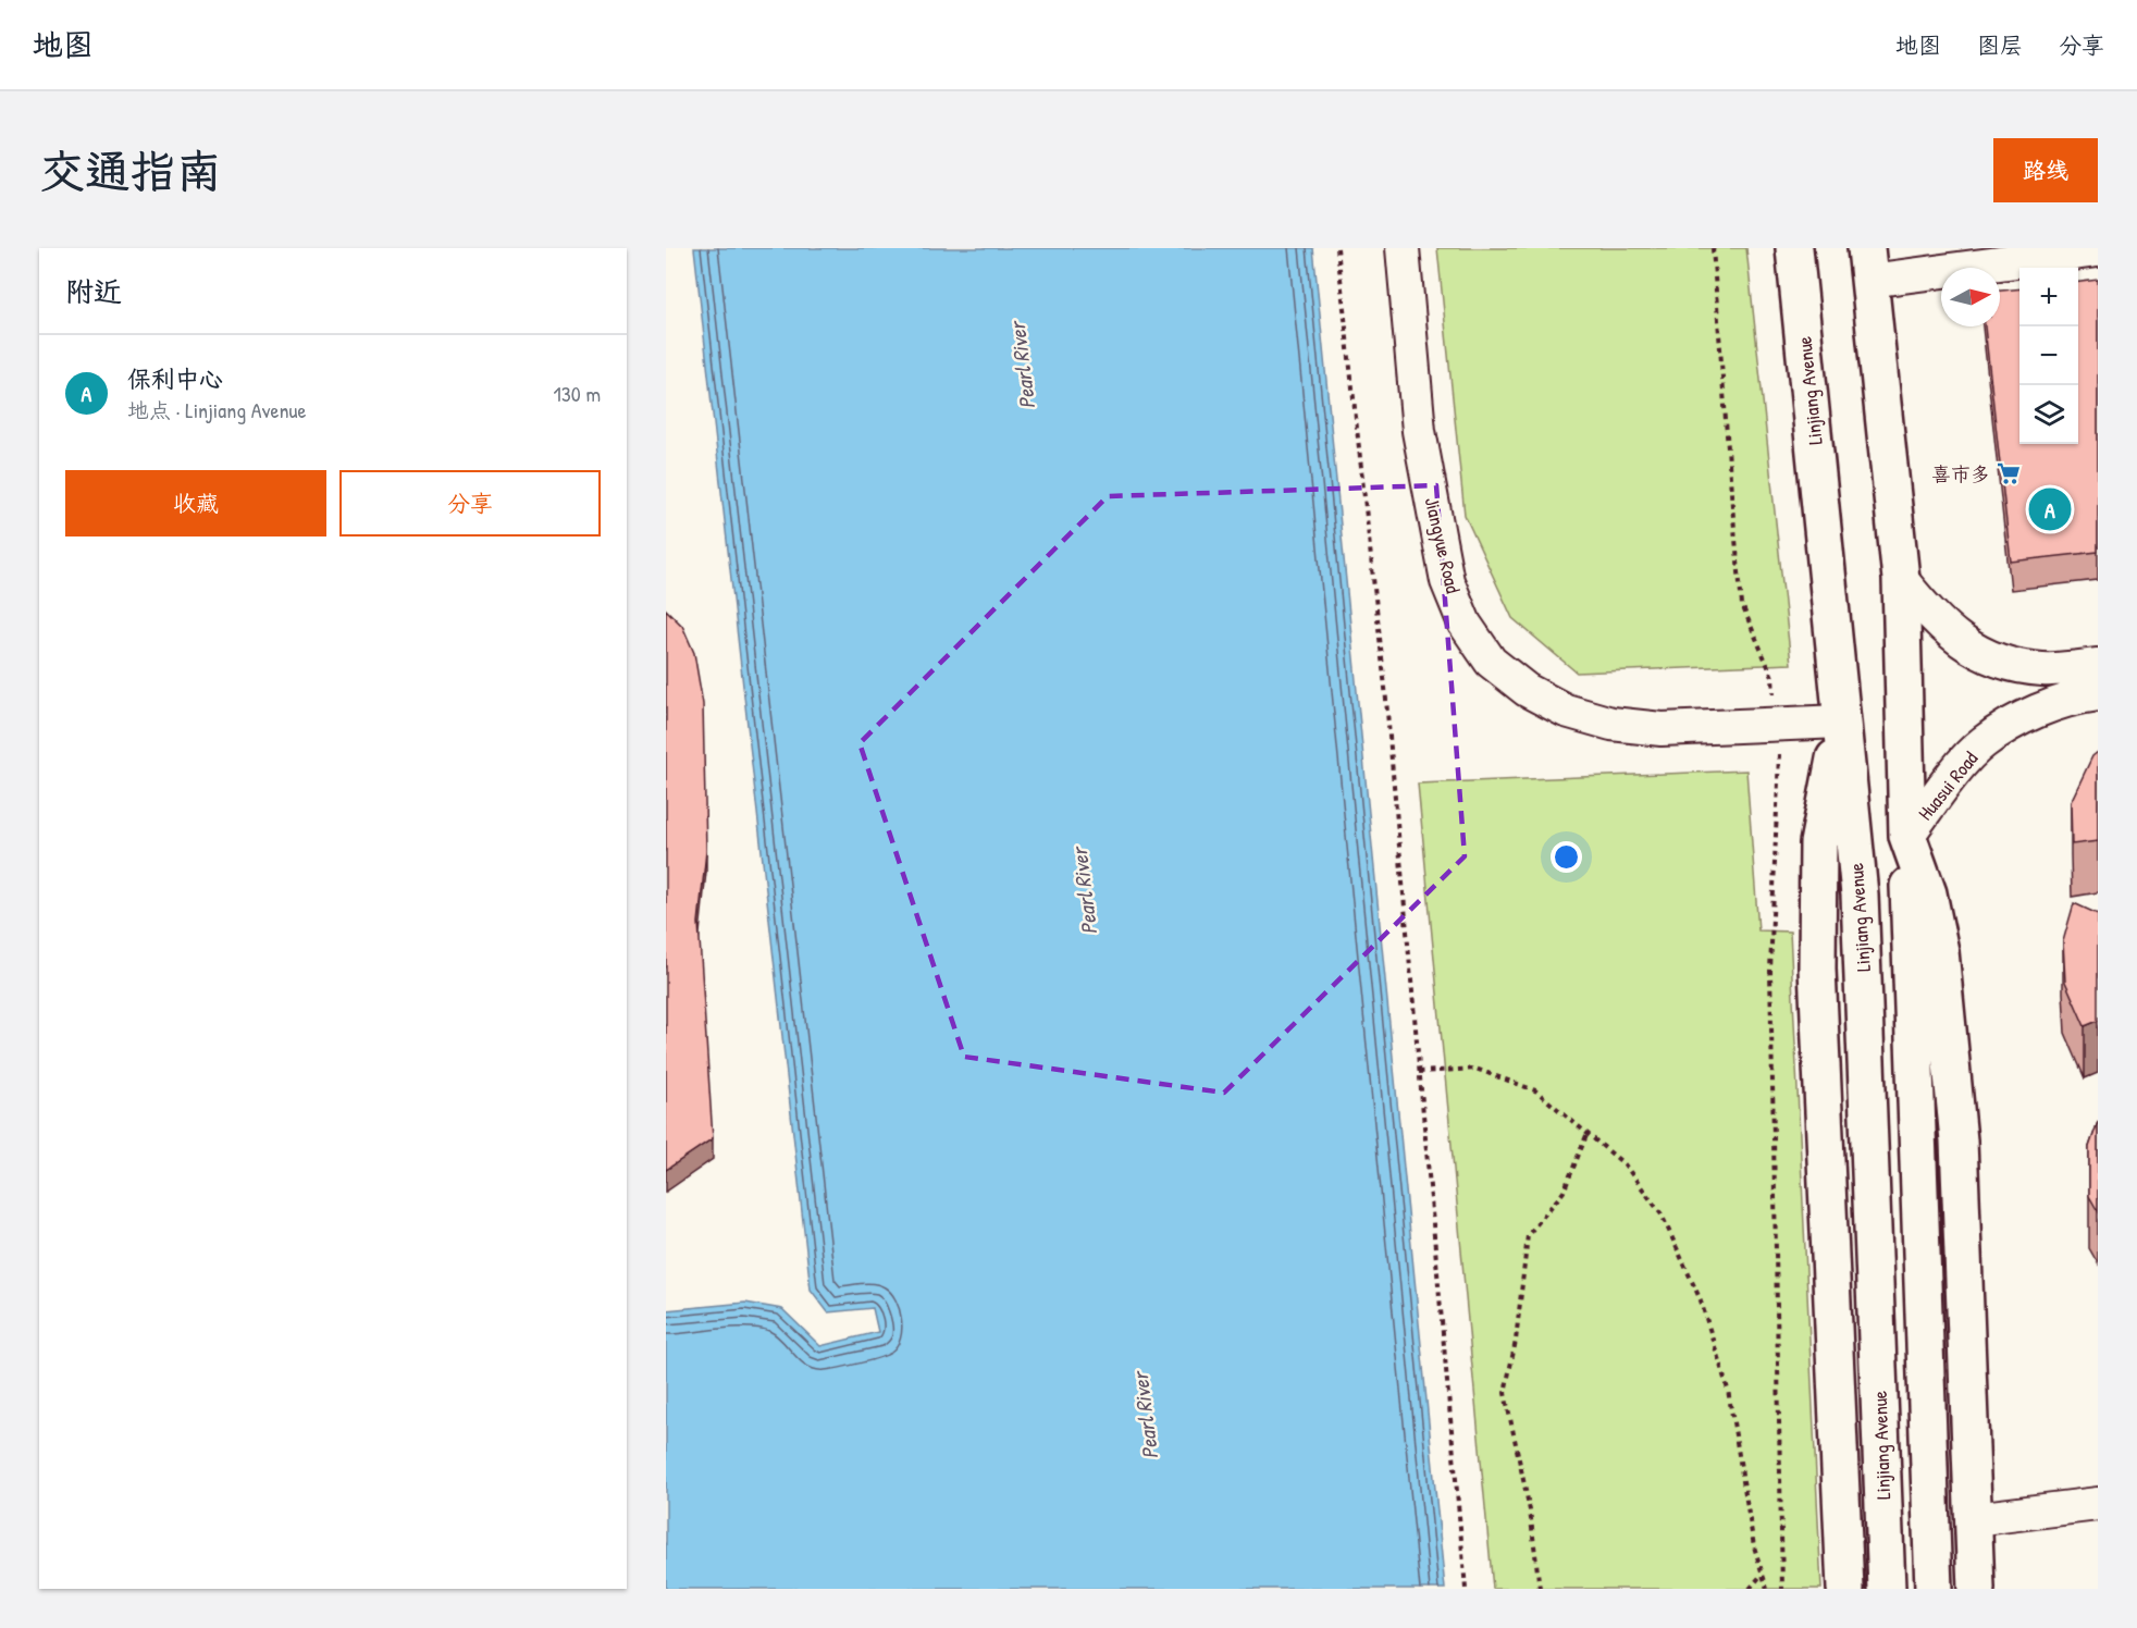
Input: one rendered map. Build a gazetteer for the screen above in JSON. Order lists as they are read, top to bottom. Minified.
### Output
{"streets":{"main road":["Linjiang Avenue"],"street":["Jiangyue Road","Huasui Road"]},"crossings":[["Linjiang Avenue","Jiangyue Road"]],"water":["Pearl River"],"places":{"supermarket":["喜市多"]},"north":"right","page":{"header":"地图","nav":["地图","图层","分享"],"buttons":["路线",["收藏","分享"]],"title":"交通指南","heading":"附近","map_buttons":["+","−"],"list":[{"mark":"A","name":"保利中心","note":"地点 · Linjiang Avenue","value":"130 m"}],"pins":"A"}}
